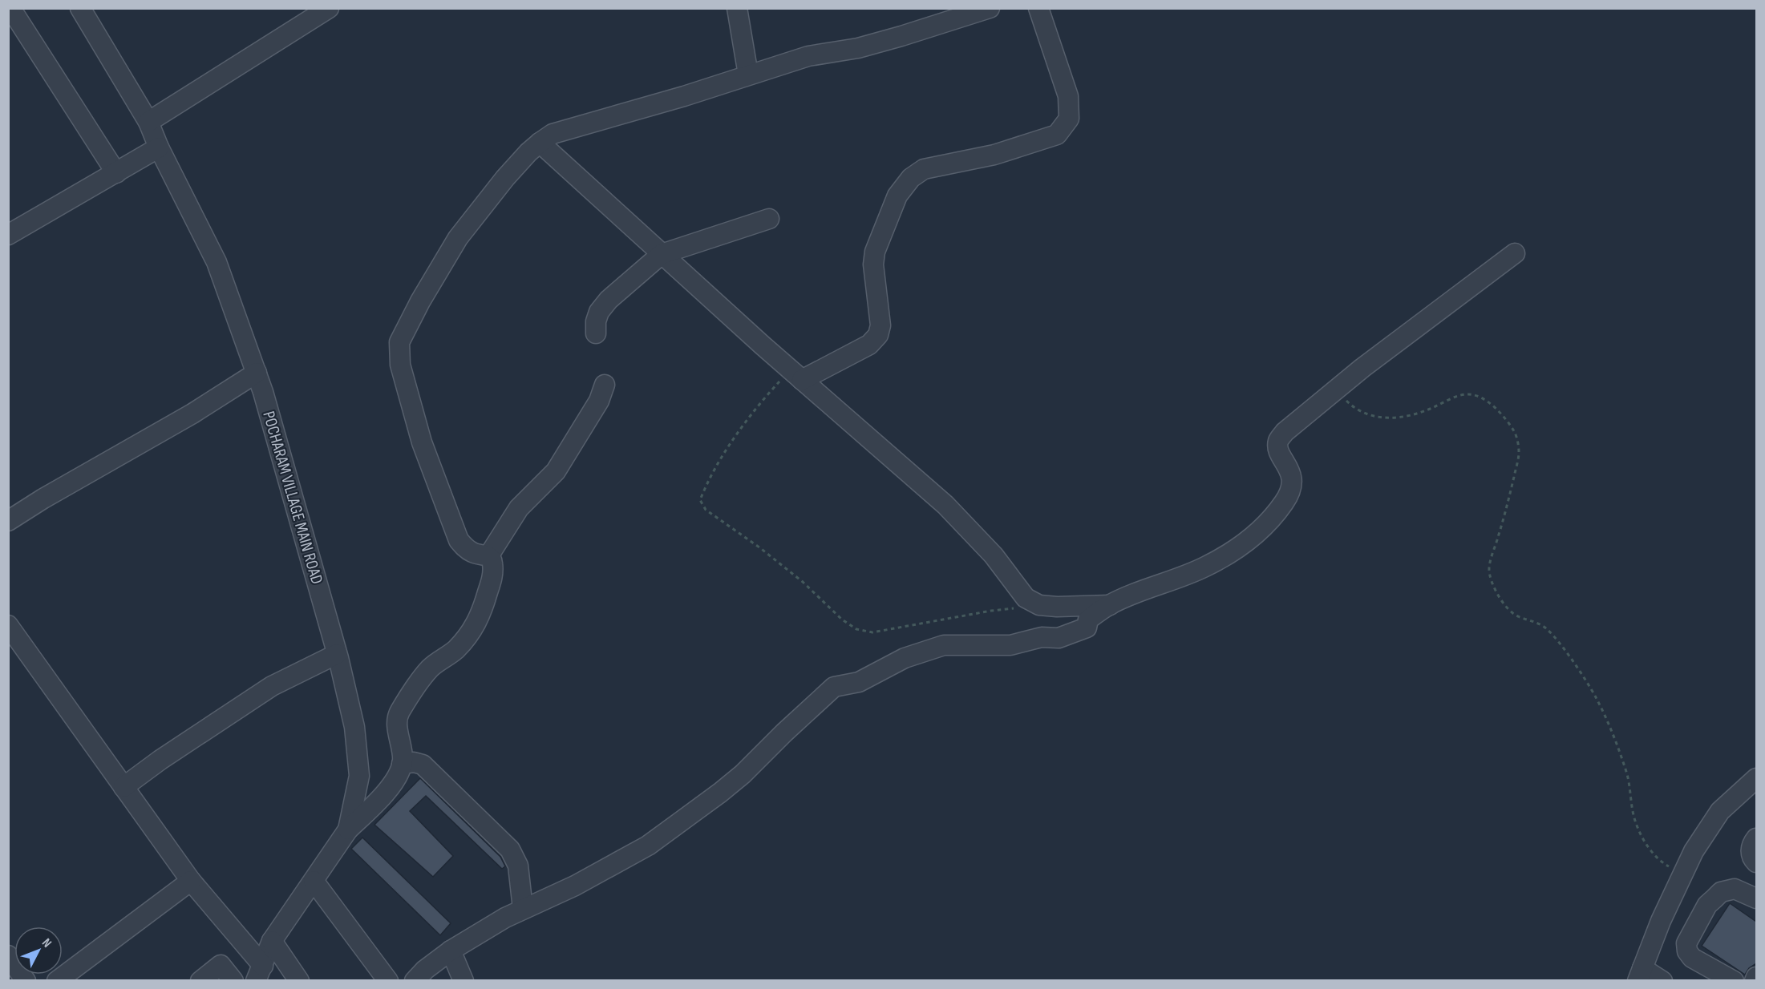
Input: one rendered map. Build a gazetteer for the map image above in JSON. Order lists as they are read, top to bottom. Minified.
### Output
{"streets":{"street":["POCHARAM VILLAGE MAIN ROAD"]},"north":"top right"}
